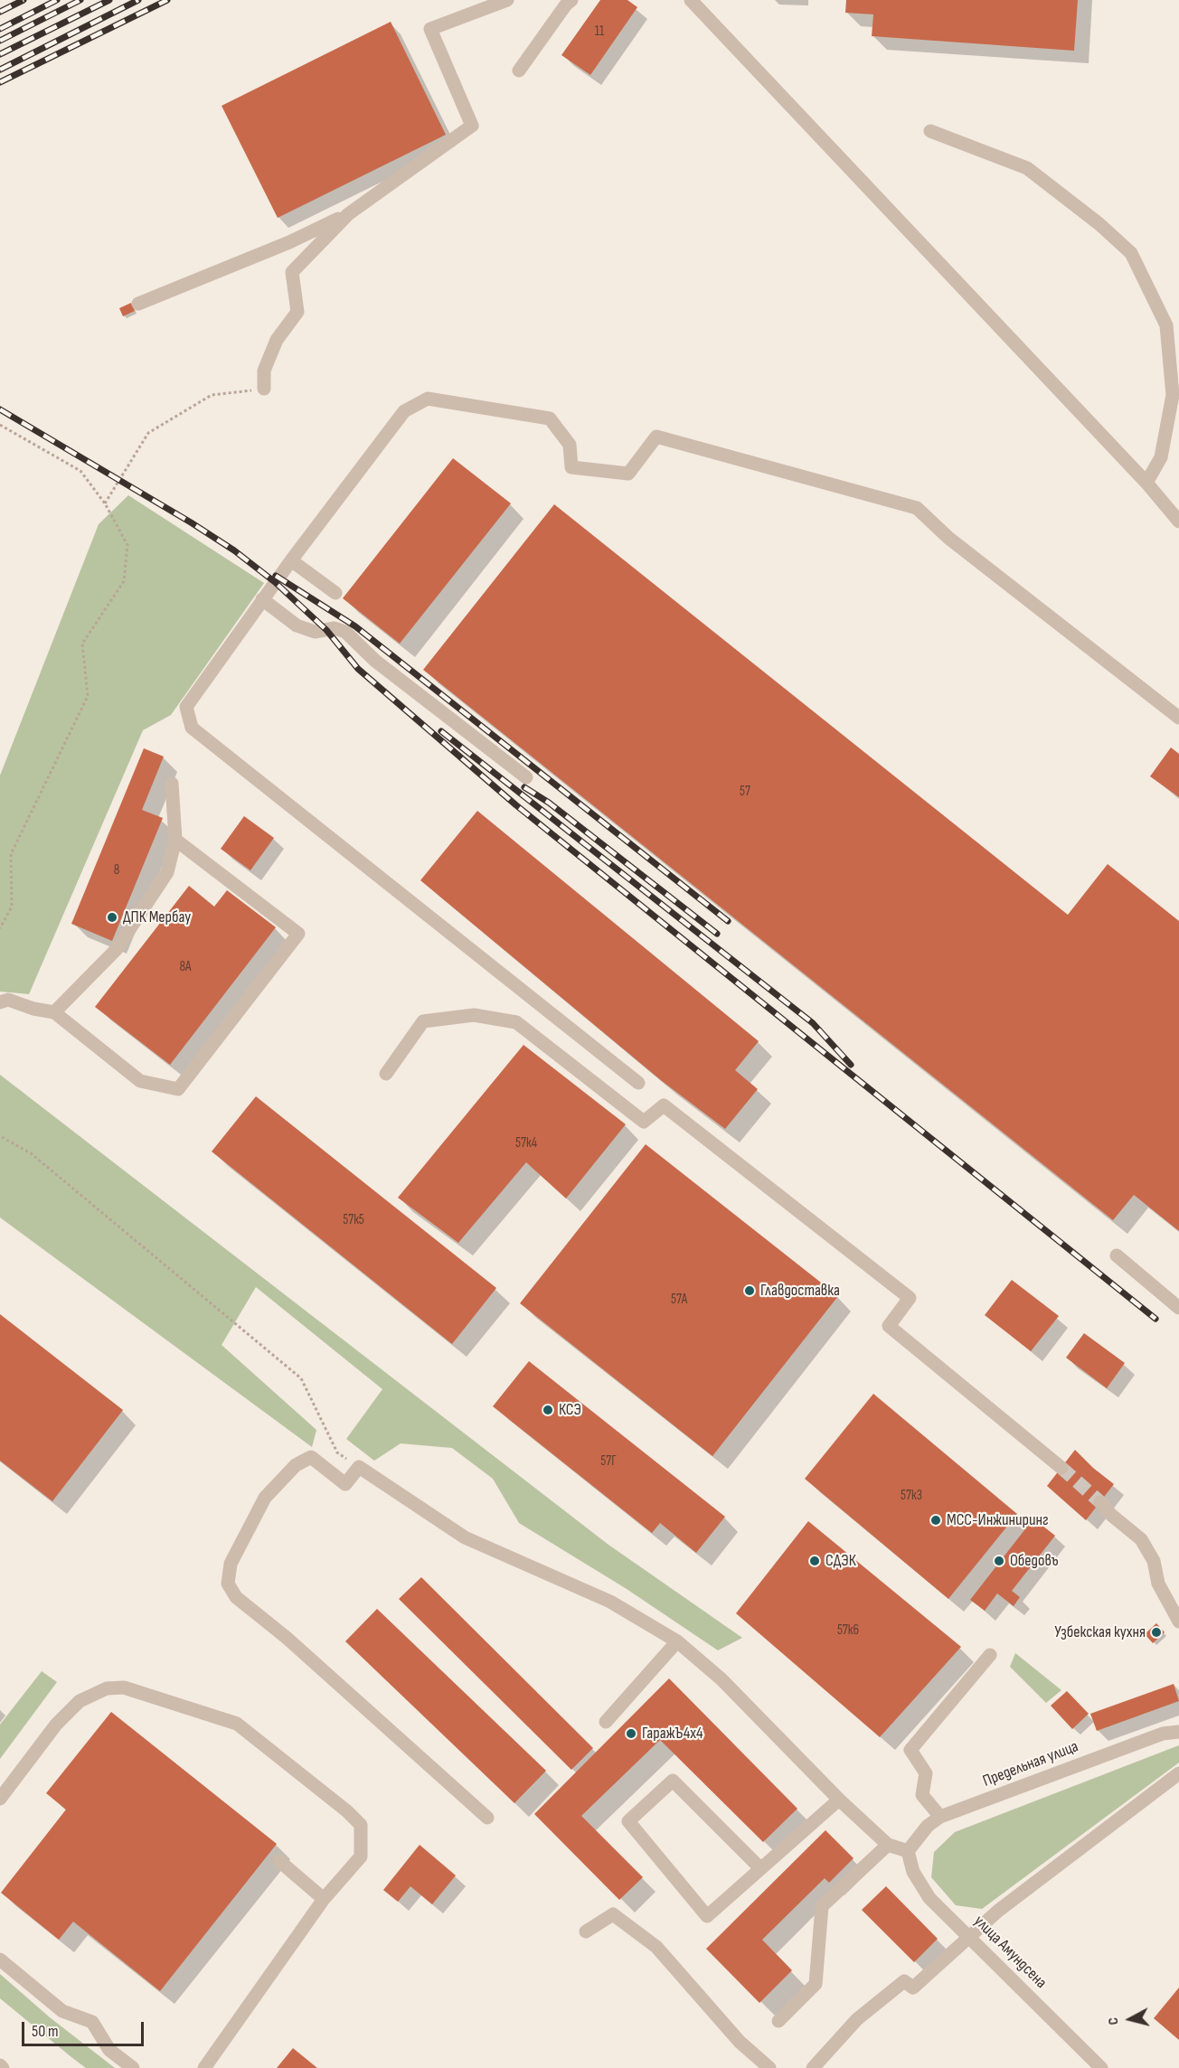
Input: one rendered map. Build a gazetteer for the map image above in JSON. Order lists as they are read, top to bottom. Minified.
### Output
{"streets":{"street":["Предельная улица","улица Амундсена"]},"crossings":[["Предельная улица","улица Амундсена"]],"places":["ДПК Мербау","Главдоставка","КСЭ","МСС-Инжиниринг","СДЭК","Обедовъ","Узбекская кухня","ГаражЪ4х4"],"house_numbers":["11","57","8","8А","57к4","57к5","57А","57Г","57к3","57к6"],"scale_bar":"50 m","north":"left"}
